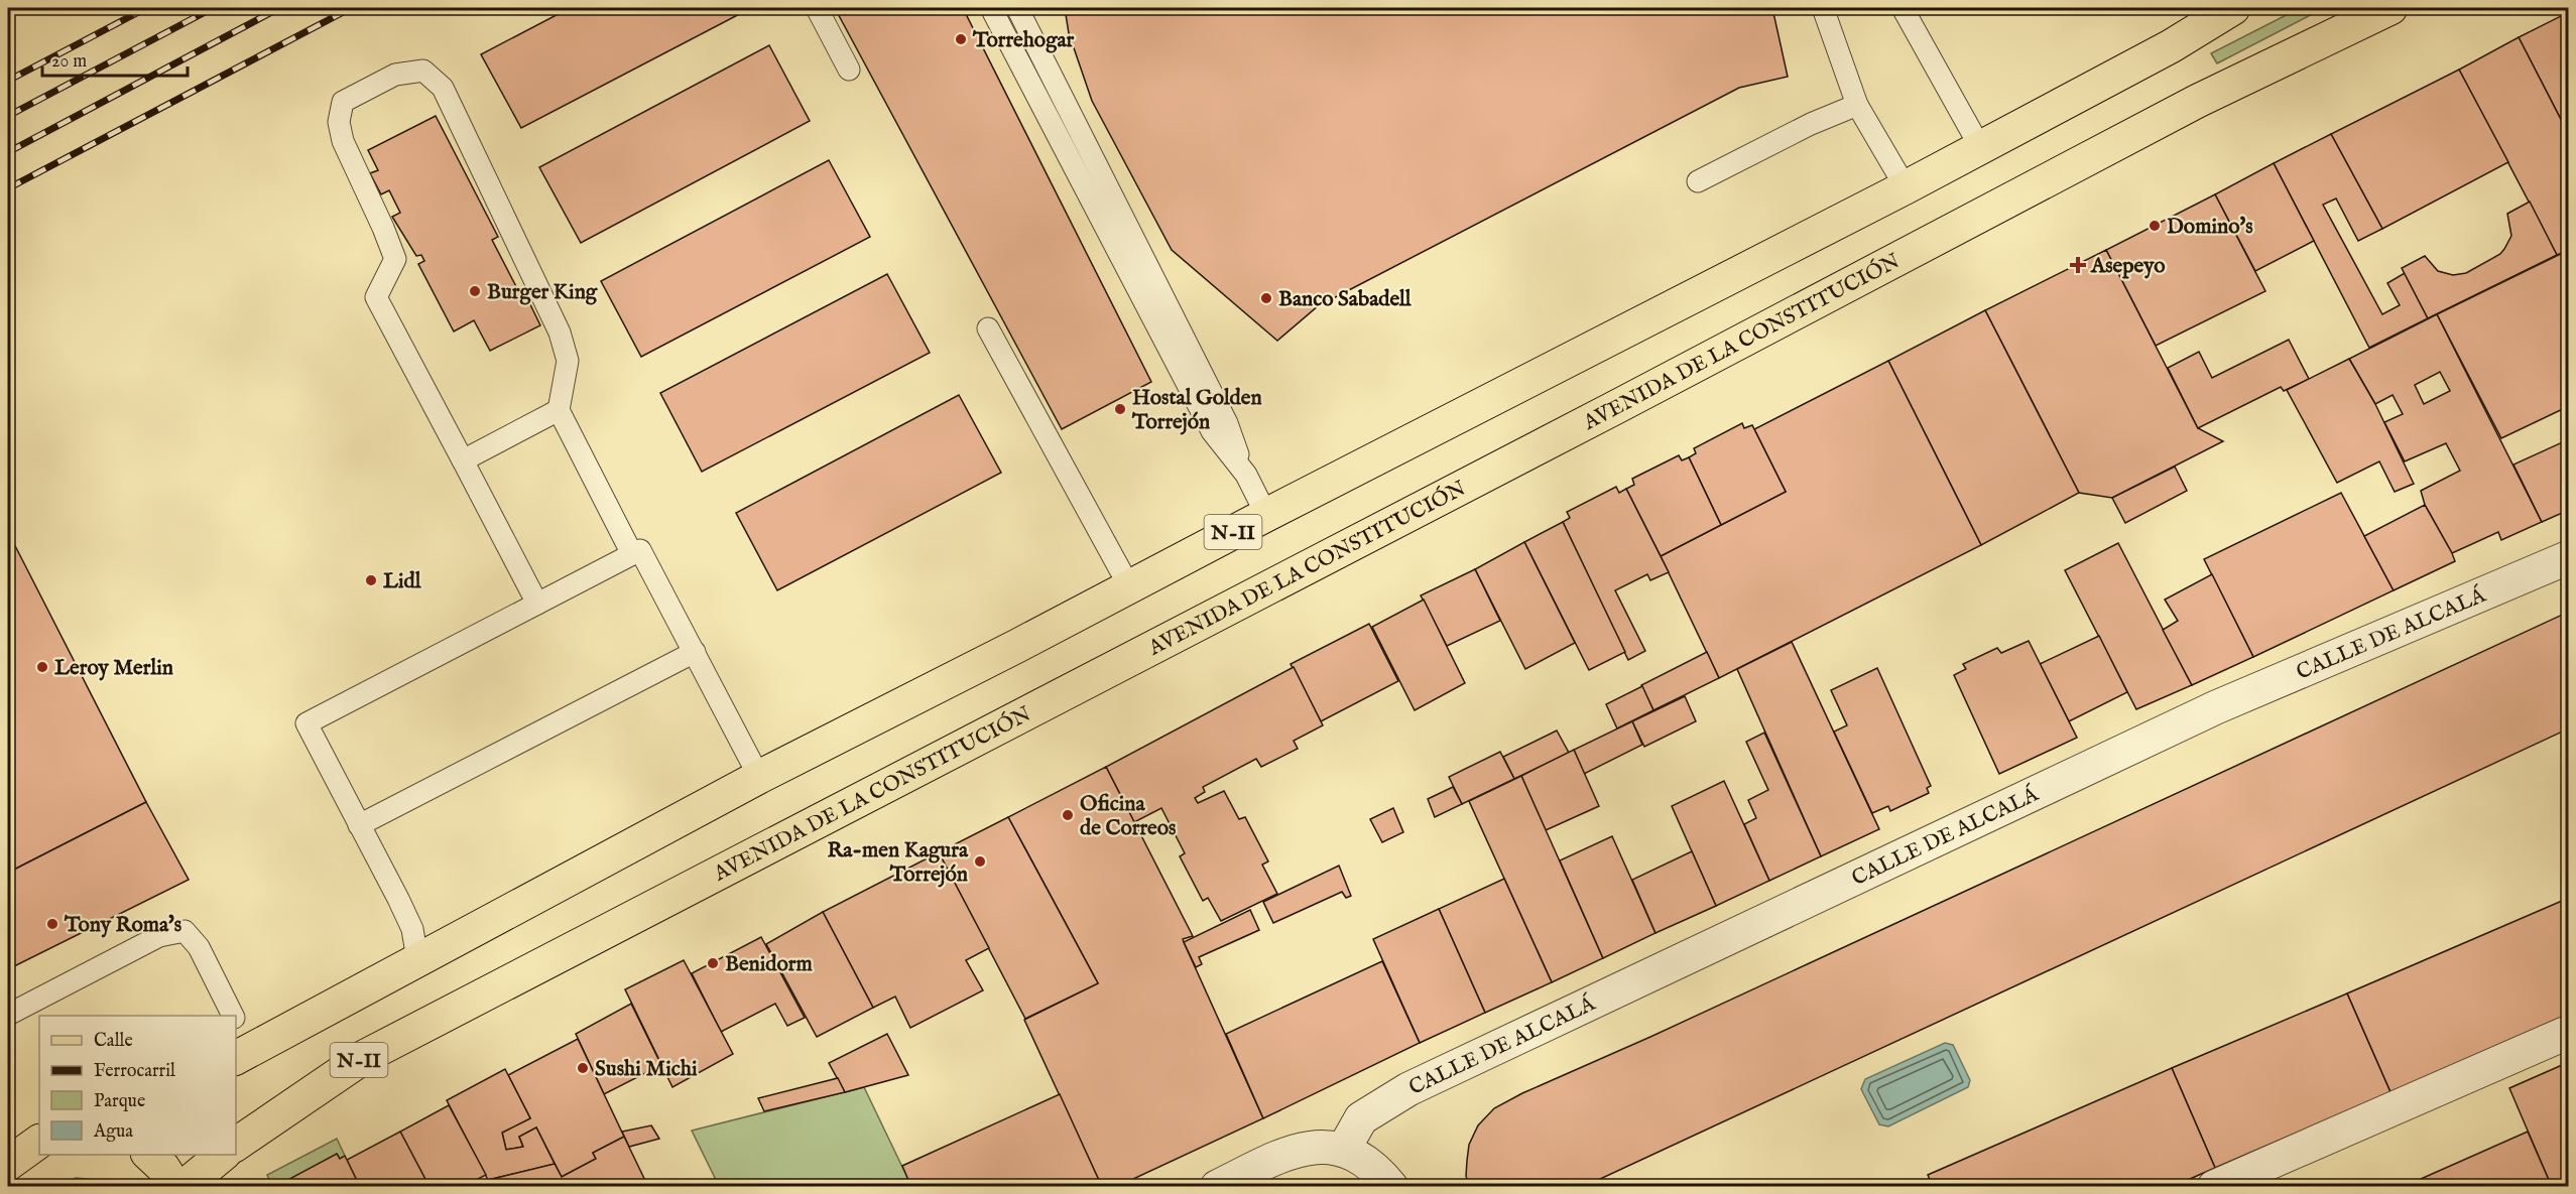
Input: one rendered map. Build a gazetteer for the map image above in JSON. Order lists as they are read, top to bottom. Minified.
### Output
{"streets":{"main road":["AVENIDA DE LA CONSTITUCIÓN","N-II"],"street":["CALLE DE ALCALÁ"]},"places":{"other":["Torrehogar","Domino's","Burger King","Banco Sabadell","Hostal Golden Torrejón","Lidl","Leroy Merlin","Oficina de Correos","Ra-men Kagura Torrejón","Tony Roma's","Benidorm","Sushi Michi"],"health":["Asepeyo"]},"legend":["Calle","Ferrocarril","Parque","Agua"],"scale_bar":"20 m"}
